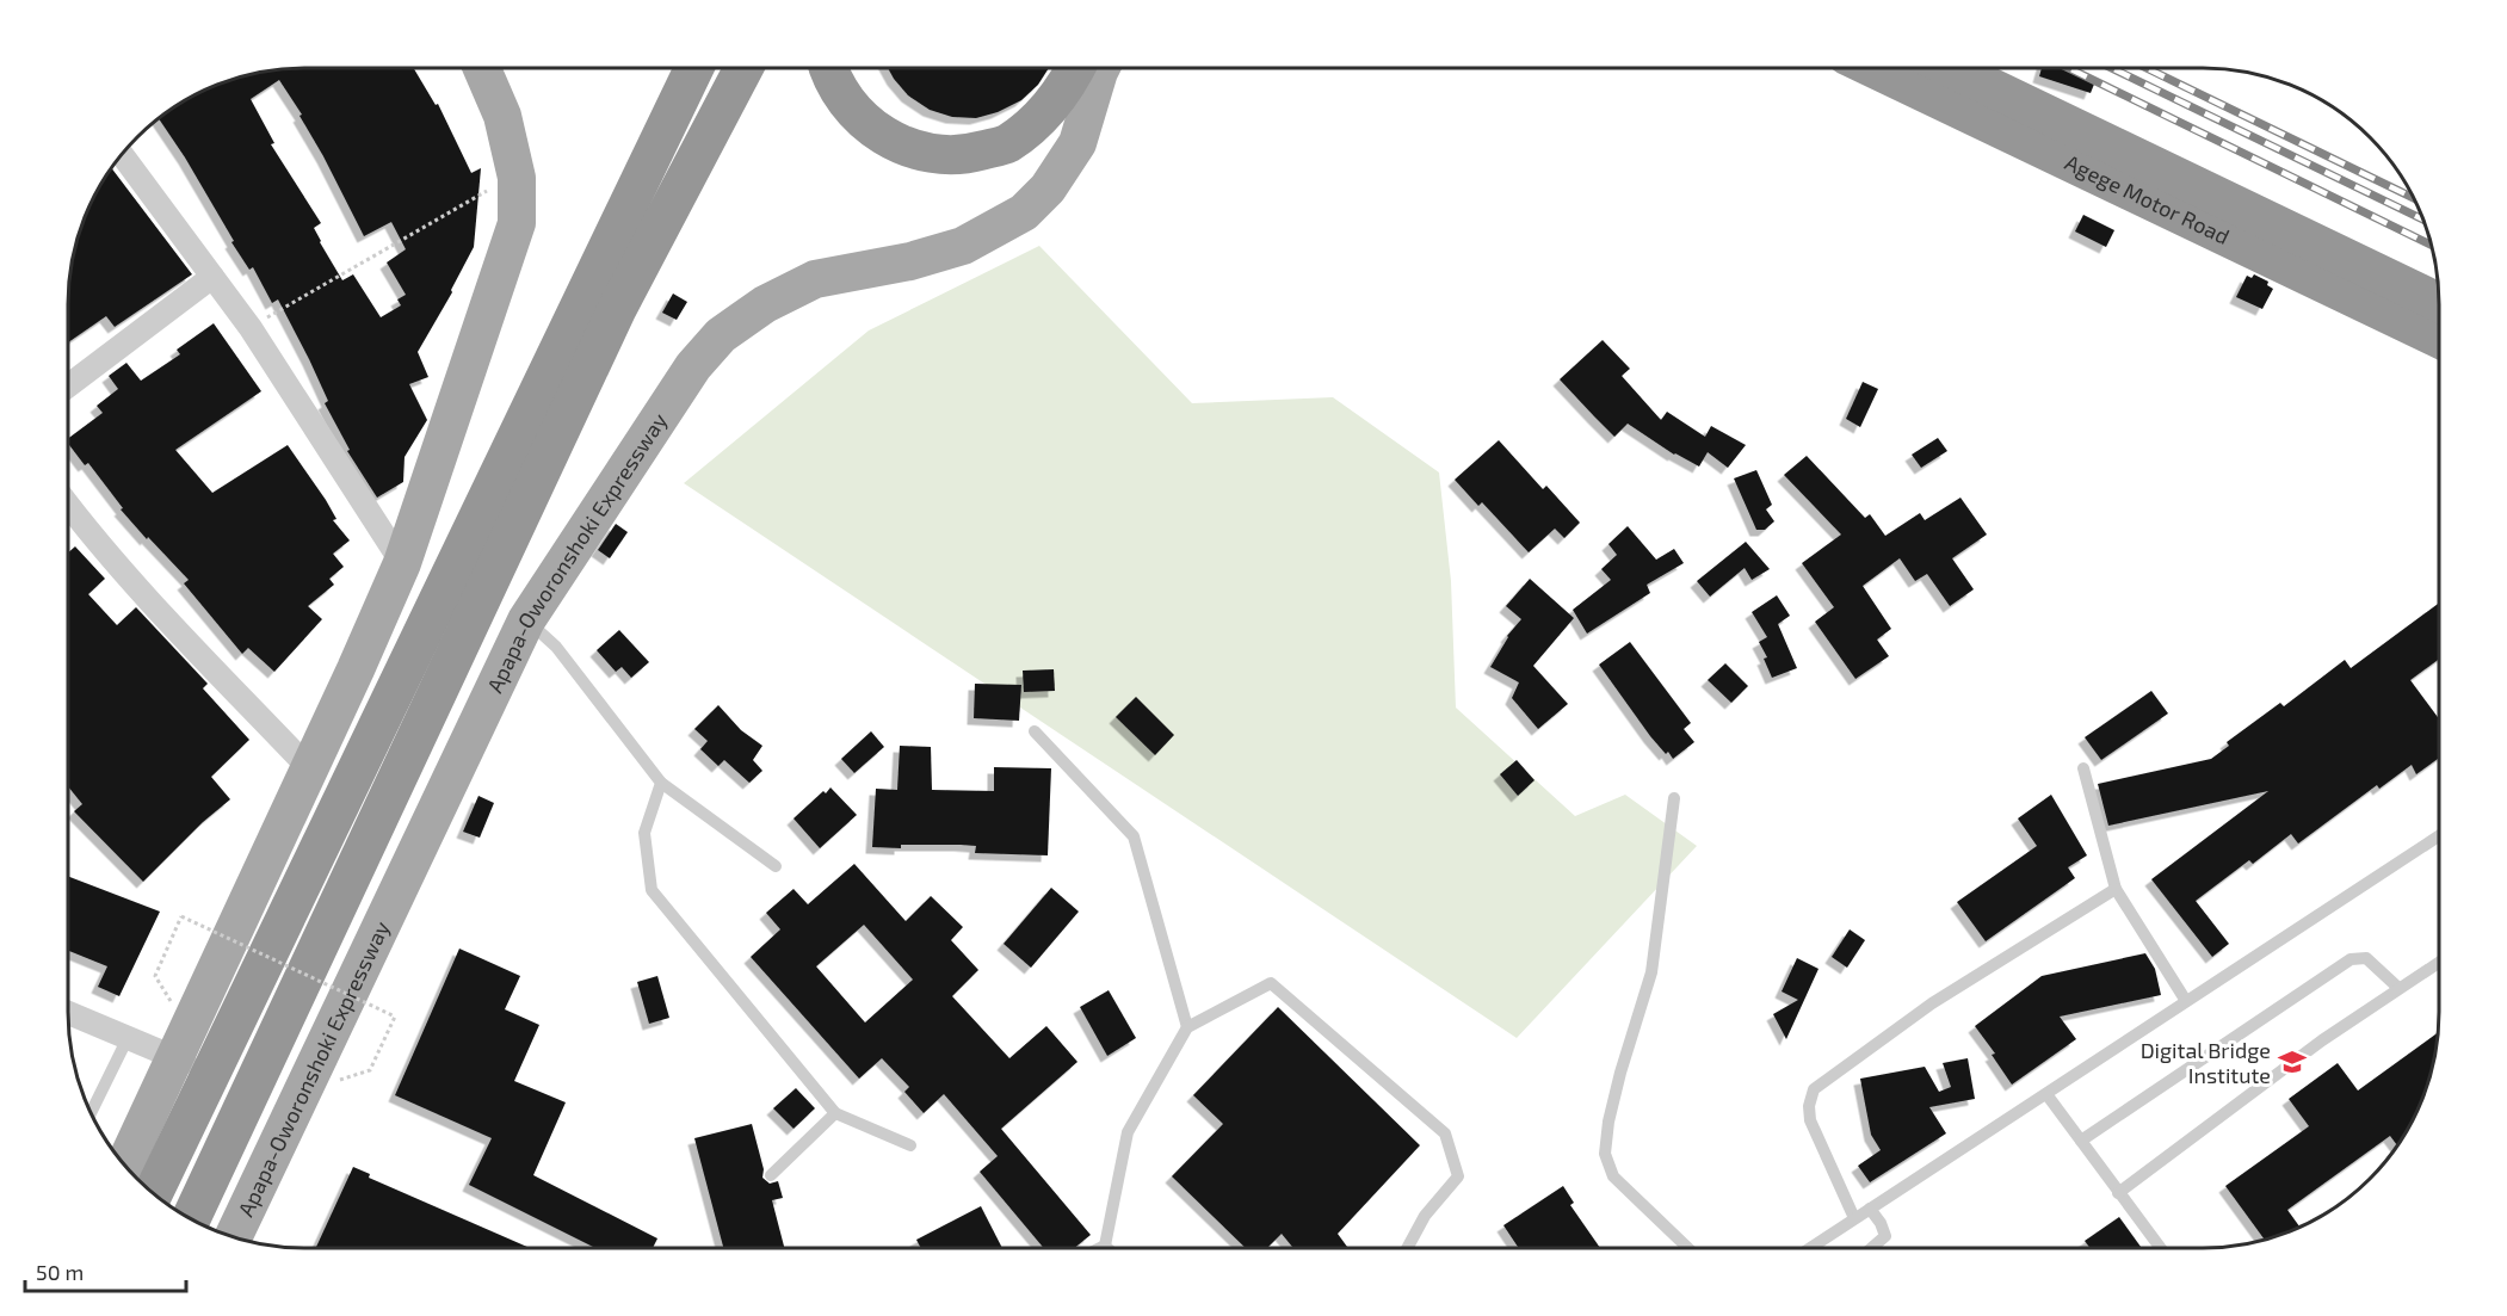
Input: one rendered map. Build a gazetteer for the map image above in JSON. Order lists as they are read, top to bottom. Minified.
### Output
{"streets":{"highway":["Agege Motor Road"],"main road":["Apapa-Oworonshoki Expressway"]},"places":{"school or university":["Digital Bridge Institute"]},"scale_bar":"50 m"}
